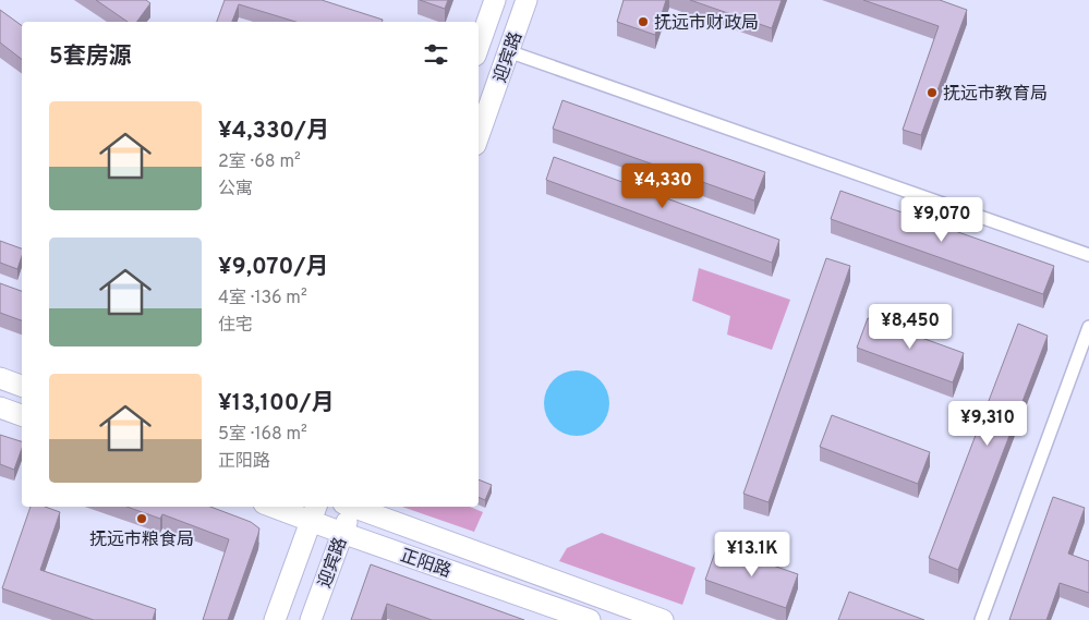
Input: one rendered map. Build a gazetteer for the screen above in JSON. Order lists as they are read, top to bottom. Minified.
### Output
{"streets":{"main road":["迎宾路","正阳路"]},"crossings":[["迎宾路","正阳路"]],"places":["抚远市财政局","抚远市教育局","抚远市粮食局"],"page":{"heading":"5套房源","list":[{"name":"¥4,330/月","note":"2室 · 68 m² · 公寓"},{"name":"¥9,070/月","note":"4室 · 136 m² · 住宅"},{"name":"¥13,100/月","note":"5室 · 168 m² · 正阳路"}],"price":["¥4,330","¥9,070","¥8,450","¥9,310","¥13.1K"]}}
